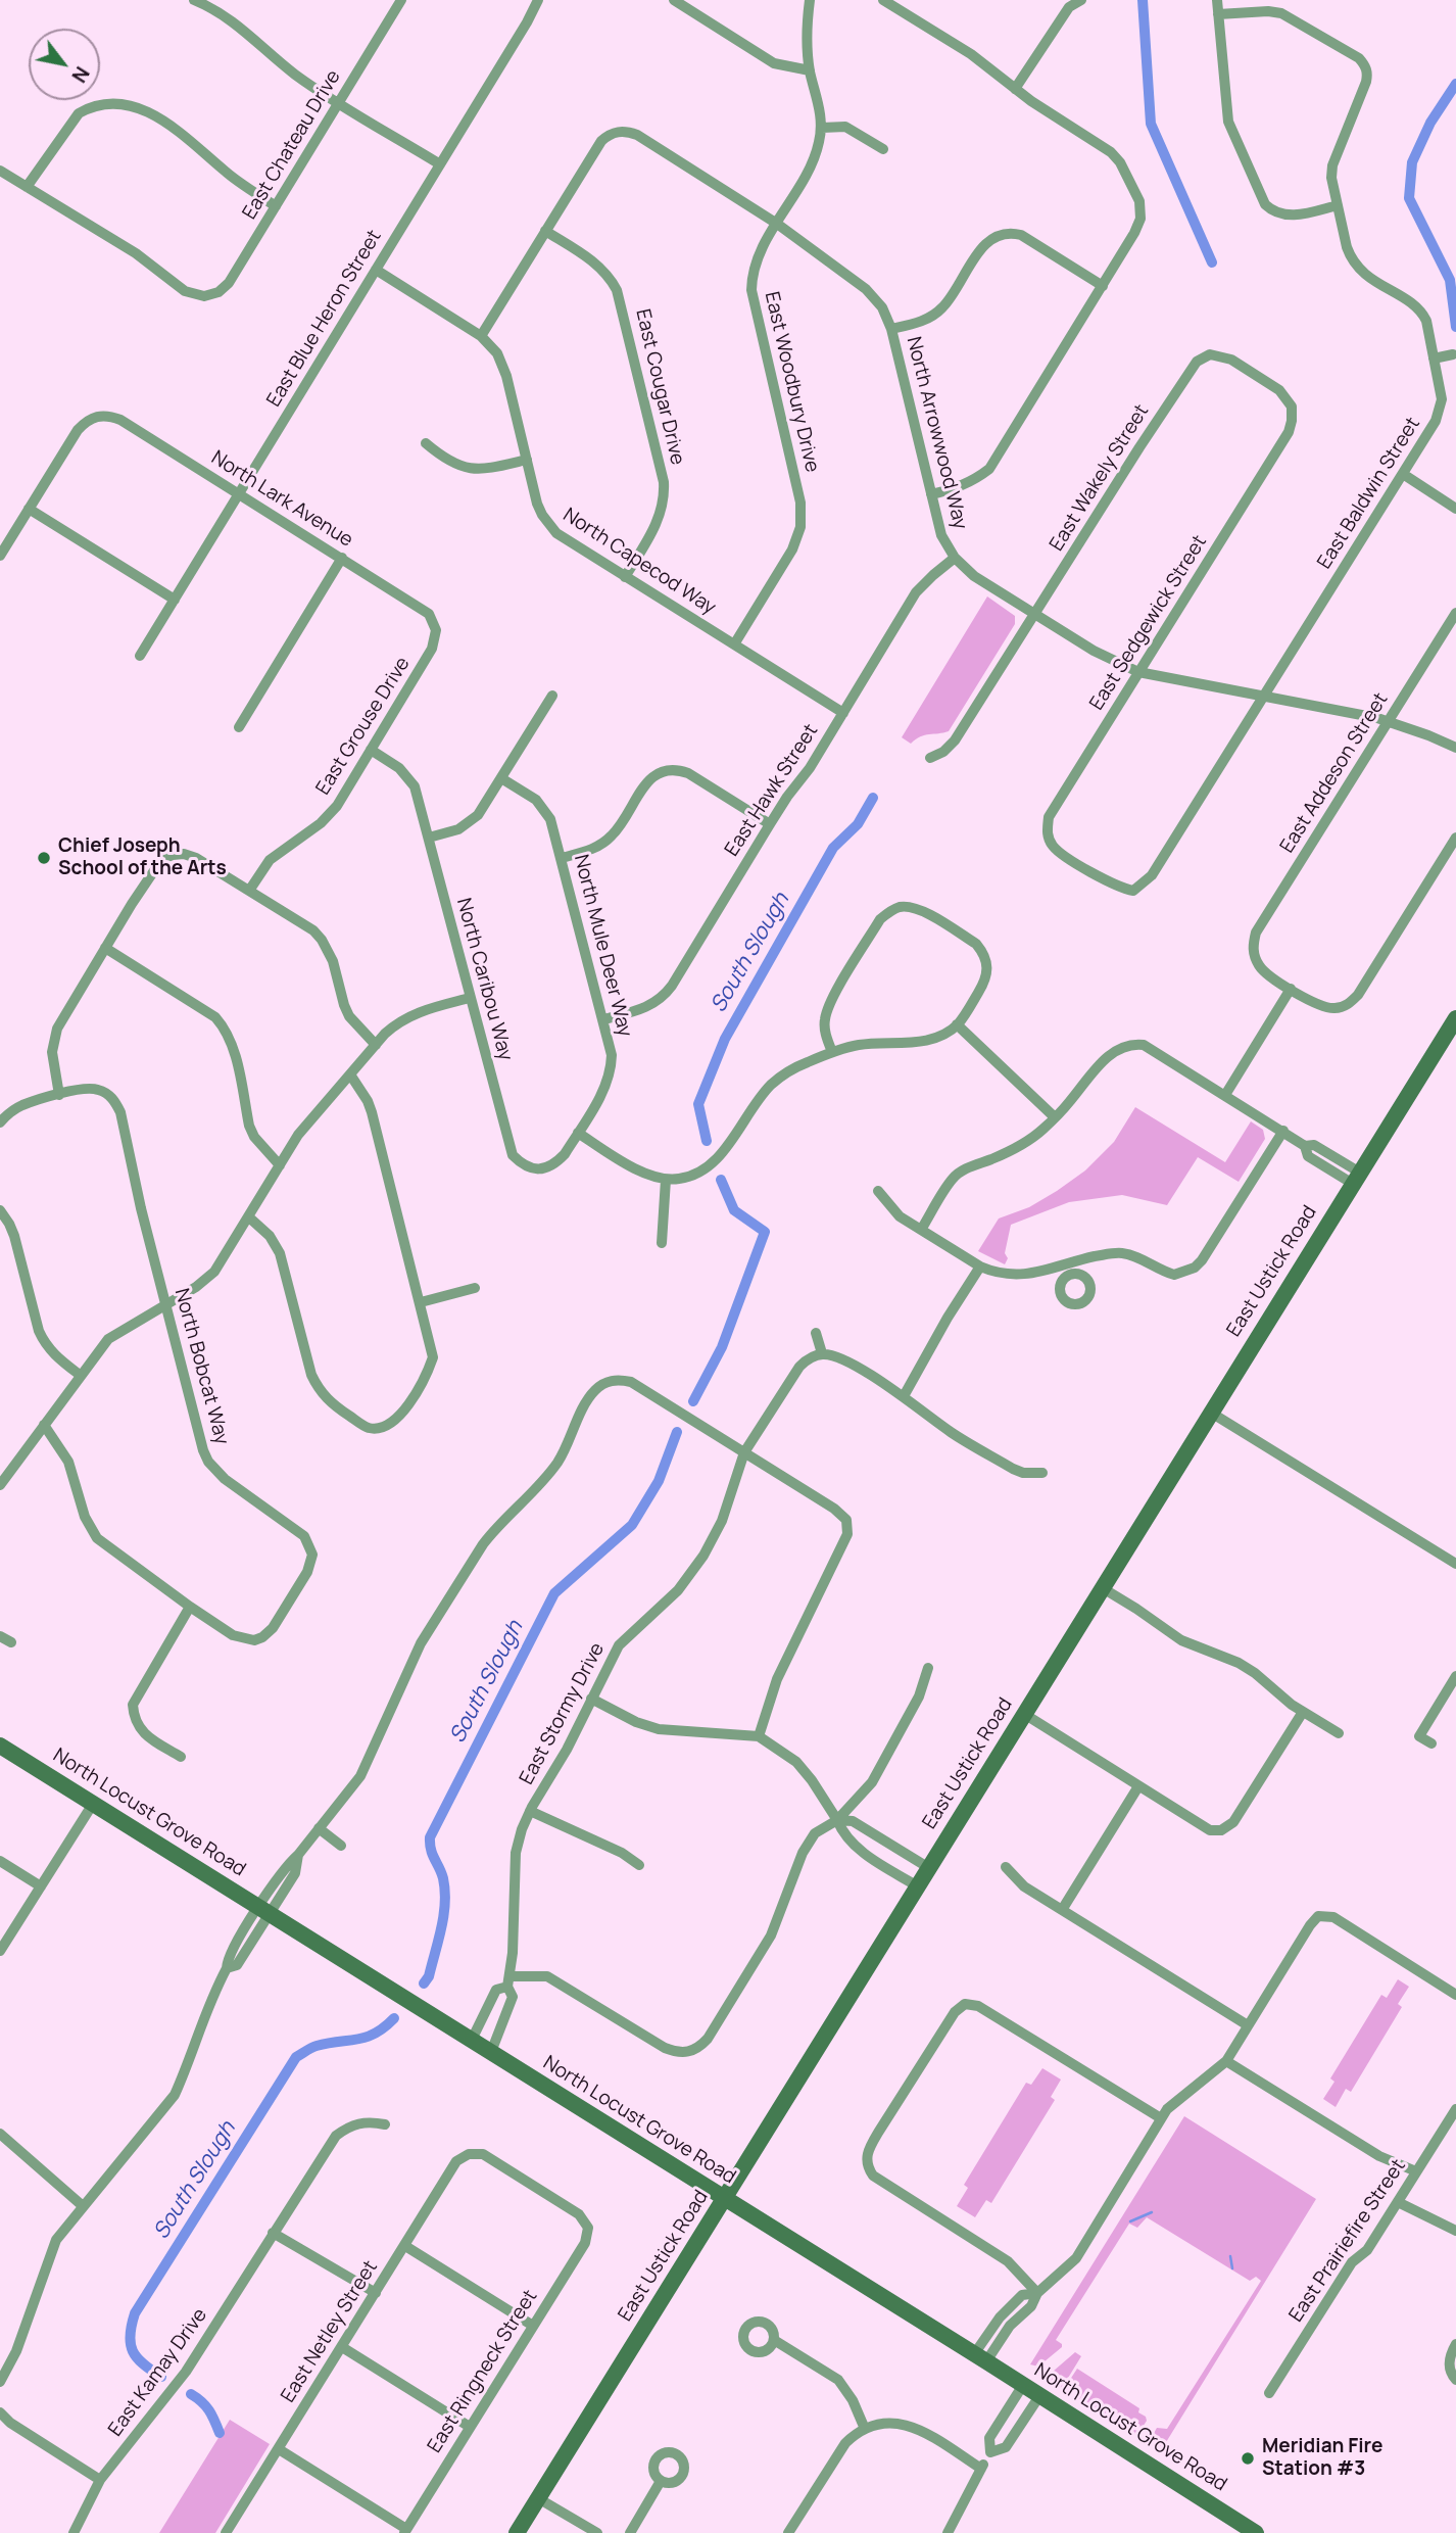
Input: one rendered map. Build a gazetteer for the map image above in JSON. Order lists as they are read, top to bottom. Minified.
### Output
{"streets":{"main road":["East Ustick Road","North Locust Grove Road"],"street":["East Chateau Drive","East Blue Heron Street","East Woodbury Drive","East Cougar Drive","North Arrowwood Way","East Wakely Street","East Baldwin Street","North Lark Avenue","North Capecod Way","East Sedgewick Street","East Grouse Drive","East Addeson Street","East Hawk Street","North Mule Deer Way","North Caribou Way","North Bobcat Way","East Stormy Drive","East Prairiefire Street","East Netley Street","East Ringneck Street","East Kamay Drive"]},"crossings":[["East Blue Heron Street","North Lark Avenue"],["East Blue Heron Street","North Capecod Way"],["East Woodbury Drive","North Arrowwood Way"],["East Woodbury Drive","North Capecod Way"],["East Cougar Drive","North Arrowwood Way"],["East Cougar Drive","North Capecod Way"],["North Arrowwood Way","East Wakely Street"],["North Arrowwood Way","East Baldwin Street"],["North Arrowwood Way","East Sedgewick Street"],["North Arrowwood Way","East Addeson Street"],["North Arrowwood Way","East Hawk Street"],["East Wakely Street","East Sedgewick Street"],["East Baldwin Street","East Sedgewick Street"],["North Lark Avenue","East Grouse Drive"],["North Capecod Way","East Hawk Street"],["East Grouse Drive","North Caribou Way"],["East Hawk Street","North Mule Deer Way"],["North Mule Deer Way","North Caribou Way"],["East Ustick Road","North Locust Grove Road"],["East Stormy Drive","North Locust Grove Road"],["East Netley Street","East Ringneck Street"]],"water":["South Slough"],"places":["Chief Joseph School of the Arts","Meridian Fire Station #3"],"north":"bottom right"}
